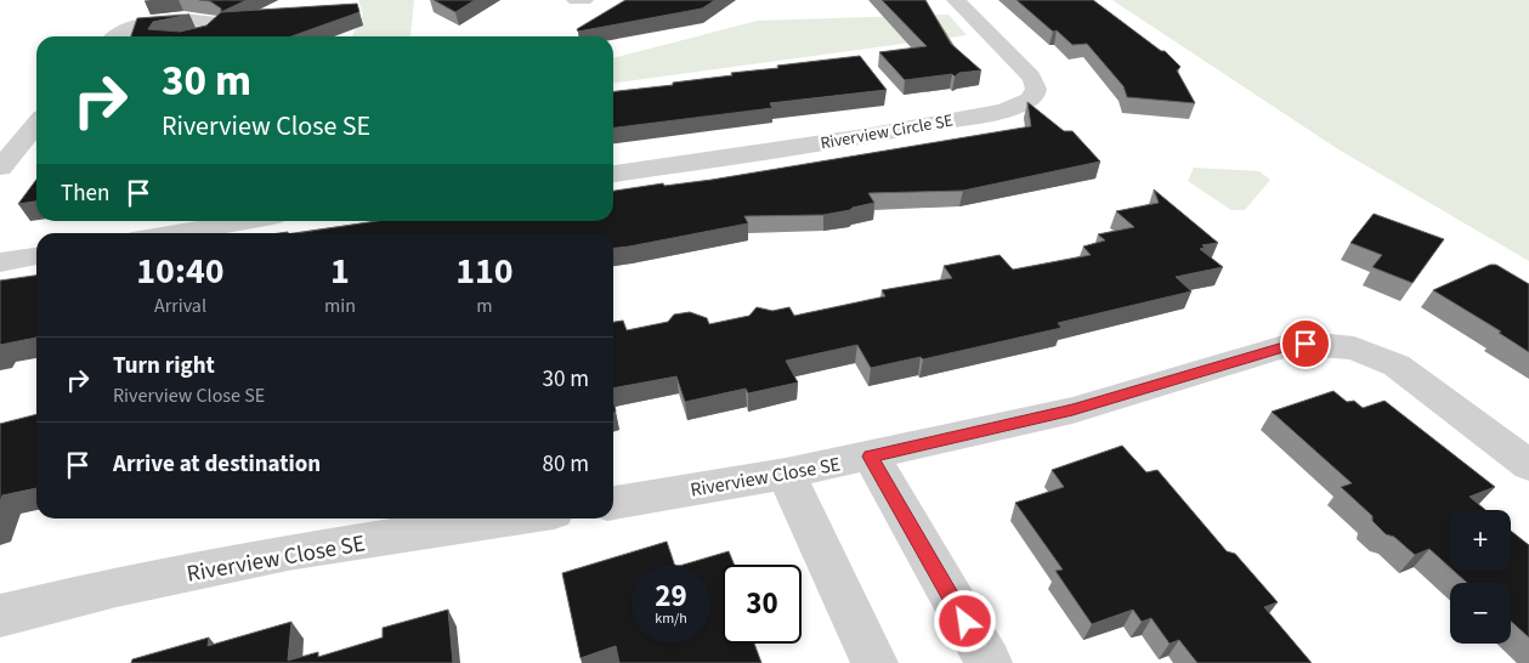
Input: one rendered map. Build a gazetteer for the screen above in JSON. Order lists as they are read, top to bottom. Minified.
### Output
{"streets":{"street":["Riverview Circle SE","Riverview Close SE"]},"page":{"turn":["30 m","Riverview Close SE"],"then":"Then","eta":["10:40","Arrival","1","min","110","m"],"list":[{"name":"Turn right","note":"Riverview Close SE","value":"30 m"},{"name":"Arrive at destination","value":"80 m"}],"map_buttons":["+","−"],"speed":"29 km/h","limit":"30"}}
